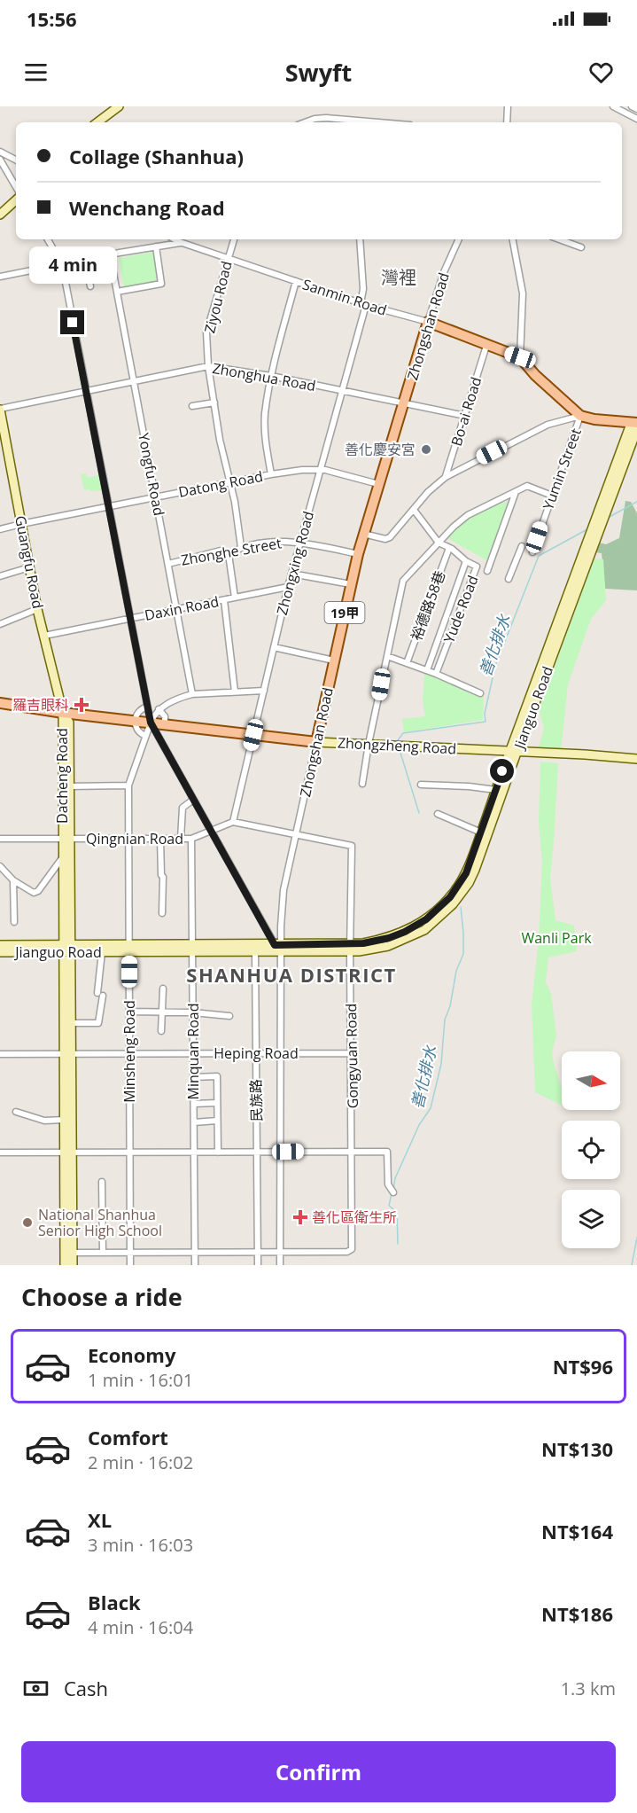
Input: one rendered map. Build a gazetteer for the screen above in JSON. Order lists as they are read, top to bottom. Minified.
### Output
{"streets":{"main road":["Sanmin Road","Zhongshan Road","19甲","Zhongzheng Road"],"street":["Ziyou Road","Zhonghua Road","Bo-ai Road","Yumin Street","Yongfu Road","Datong Road","Zhonghe Street","Guangfu Road","Zhongxing Road","裕德路58巷","Daxin Road","Yude Road","Jianguo Road","Dacheng Road","Qingnian Road","Minsheng Road","Minquan Road","Heping Road","Gongyuan Road","民族路"]},"crossings":[["Ziyou Road","Sanmin Road"],["Ziyou Road","Zhonghua Road"],["Ziyou Road","Datong Road"],["Ziyou Road","Zhonghe Street"],["Sanmin Road","Zhongshan Road"],["Sanmin Road","Bo-ai Road"],["Sanmin Road","Zhongxing Road"],["Zhongshan Road","Zhonghua Road"],["Zhongshan Road","Datong Road"],["Zhongshan Road","Zhonghe Street"],["Zhongshan Road","Jianguo Road"],["Zhongshan Road","Zhongzheng Road"],["Zhongshan Road","Heping Road"],["Zhongshan Road","Gongyuan Road"],["Zhonghua Road","Bo-ai Road"],["Zhonghua Road","Yongfu Road"],["Zhonghua Road","Guangfu Road"],["Zhonghua Road","Zhongxing Road"],["Yongfu Road","Datong Road"],["Yongfu Road","Zhonghe Street"],["Yongfu Road","Daxin Road"],["Datong Road","Guangfu Road"],["Datong Road","Zhongxing Road"],["Zhonghe Street","Zhongxing Road"],["Guangfu Road","Daxin Road"],["Guangfu Road","Zhongzheng Road"],["Guangfu Road","Dacheng Road"],["Zhongxing Road","Daxin Road"],["Zhongxing Road","Zhongzheng Road"],["Zhongxing Road","Qingnian Road"],["裕德路58巷","Yude Road"],["Jianguo Road","Zhongzheng Road"],["Jianguo Road","Dacheng Road"],["Jianguo Road","Minsheng Road"],["Jianguo Road","Minquan Road"],["Jianguo Road","Gongyuan Road"],["Jianguo Road","民族路"],["Zhongzheng Road","Dacheng Road"],["Dacheng Road","Qingnian Road"],["Dacheng Road","Heping Road"],["Qingnian Road","Minsheng Road"],["Qingnian Road","Minquan Road"],["Minsheng Road","Heping Road"],["Minquan Road","Heping Road"],["Heping Road","Gongyuan Road"],["Heping Road","民族路"]],"districts":["灣裡","SHANHUA DISTRICT"],"water":["善化排水"],"parks":["Wanli Park"],"places":{"other":["善化慶安宮","National Shanhua Senior High School"],"health":["羅吉眼科","善化區衛生所"]},"north":"right","page":{"status":"15:56","header":"Swyft","banner":["Collage (Shanhua)","Wenchang Road"],"bubble":"4 min","heading":"Choose a ride","list":[{"name":"Economy","note":"1 min · 16:01","value":"NT$96"},{"name":"Comfort","note":"2 min · 16:02","value":"NT$130"},{"name":"XL","note":"3 min · 16:03","value":"NT$164"},{"name":"Black","note":"4 min · 16:04","value":"NT$186"}],"pay":["Cash","1.3 km"],"buttons":"Confirm"}}
